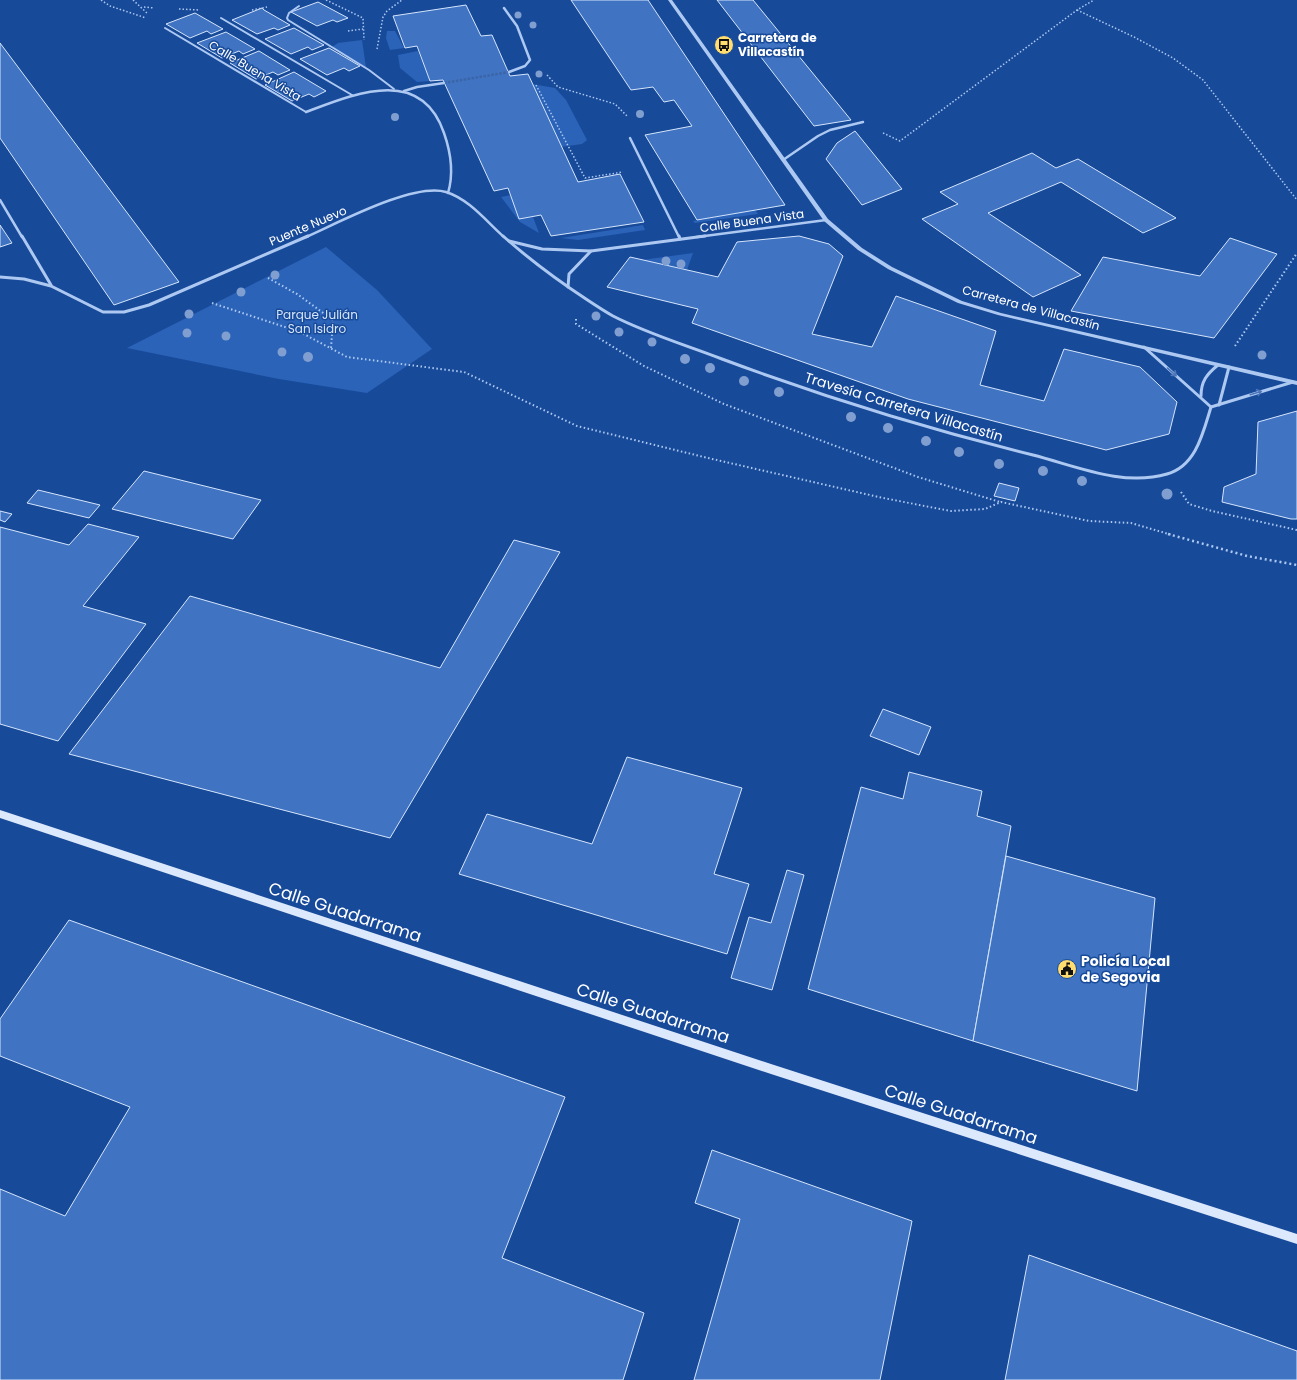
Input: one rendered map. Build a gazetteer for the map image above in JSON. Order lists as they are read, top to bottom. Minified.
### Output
{"streets":{"main road":["Calle Guadarrama"],"street":["Calle Buena Vista","Puente Nuevo","Carretera de Villacastín","Travesía Carretera Villacastín"]},"crossings":[["Calle Buena Vista","Puente Nuevo"],["Calle Buena Vista","Carretera de Villacastín"],["Calle Buena Vista","Travesía Carretera Villacastín"]],"parks":["Parque Julián San Isidro"],"places":{"bus stop":["Carretera de Villacastín"],"public building":["Policía Local de Segovia"]}}
